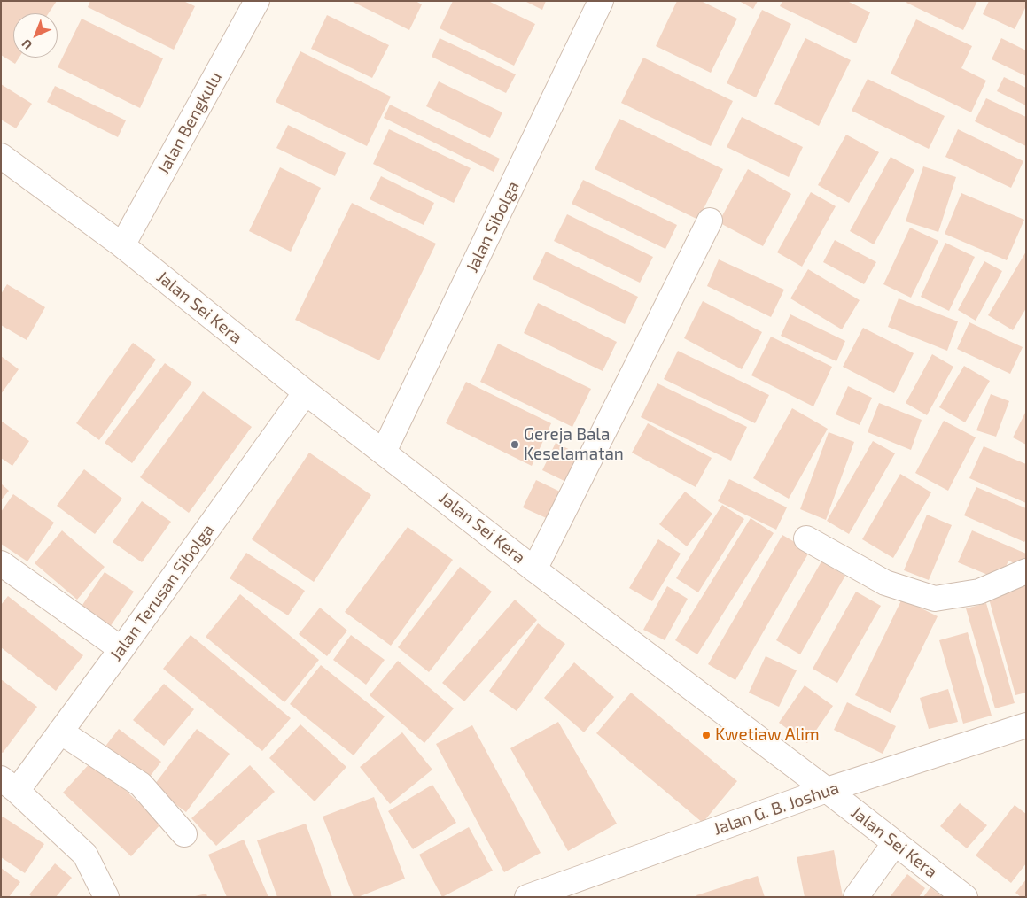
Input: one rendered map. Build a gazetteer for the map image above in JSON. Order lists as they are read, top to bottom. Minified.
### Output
{"streets":{"street":["Jalan Bengkulu","Jalan Sibolga","Jalan Sei Kera","Jalan Terusan Sibolga","Jalan G. B. Joshua"]},"crossings":[["Jalan Bengkulu","Jalan Sei Kera"],["Jalan Sibolga","Jalan Sei Kera"],["Jalan Sei Kera","Jalan Terusan Sibolga"],["Jalan Sei Kera","Jalan G. B. Joshua"]],"places":["Gereja Bala Keselamatan","Kwetiaw Alim"],"north":"bottom left"}
